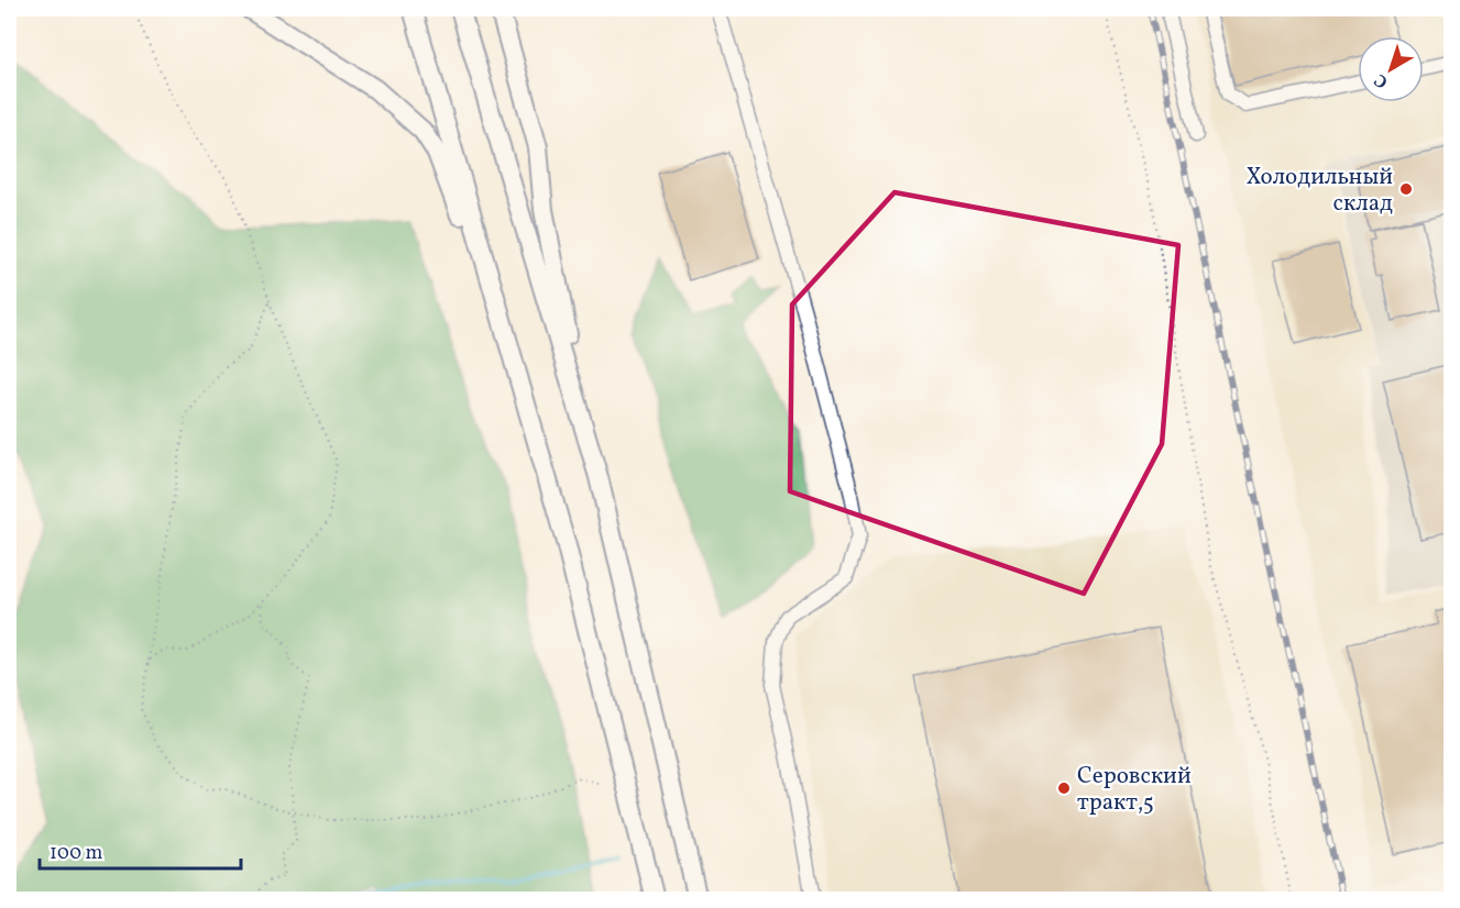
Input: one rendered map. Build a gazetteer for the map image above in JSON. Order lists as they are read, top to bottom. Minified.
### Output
{"places":["Холодильный склад","Серовский тракт,5"],"scale_bar":"100 m","north":"bottom left"}
